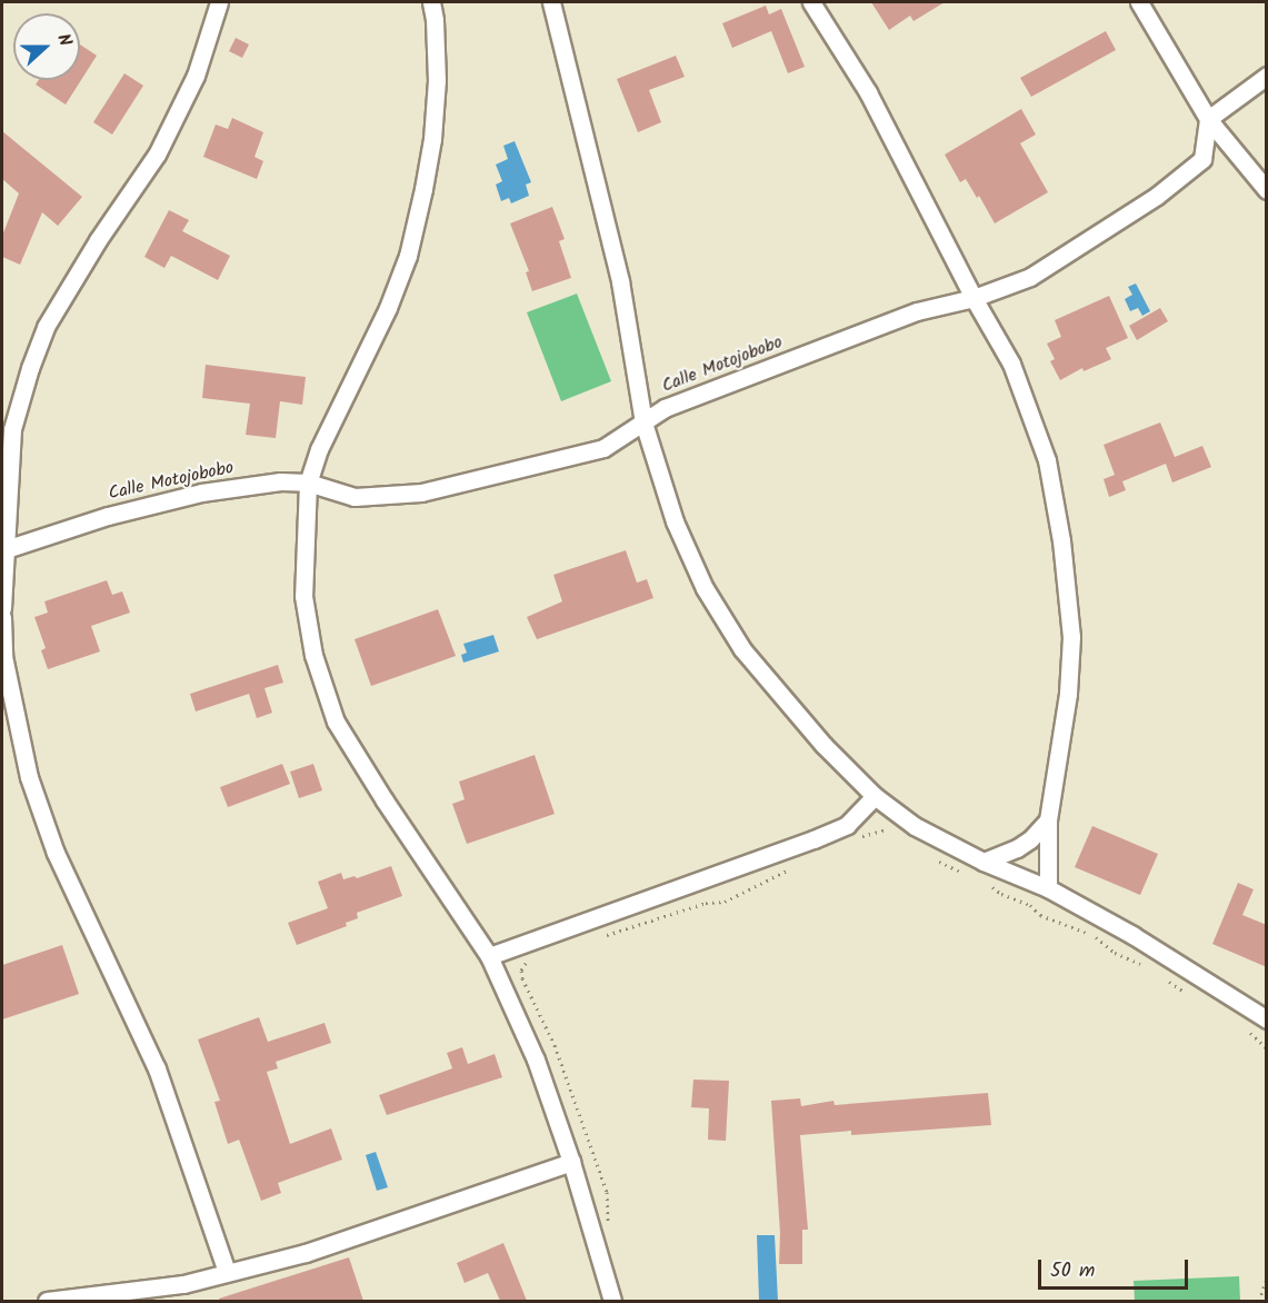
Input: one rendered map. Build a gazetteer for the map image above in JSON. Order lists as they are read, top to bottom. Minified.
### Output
{"streets":{"street":["Calle Motojobobo"]},"scale_bar":"50 m","north":"right"}
